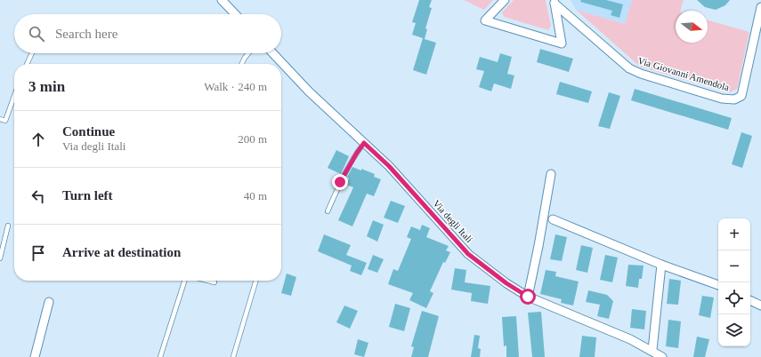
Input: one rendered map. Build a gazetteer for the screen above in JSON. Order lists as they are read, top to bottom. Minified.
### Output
{"streets":{"street":["Via Giovanni Amendola","Via degli Itali"]},"north":"right","page":{"search":"Search here","heading":["3 min","Walk · 240 m"],"list":[["Continue","Via degli Itali","200 m"],["Turn left","40 m"],"Arrive at destination"],"map_buttons":["+","−"]}}
